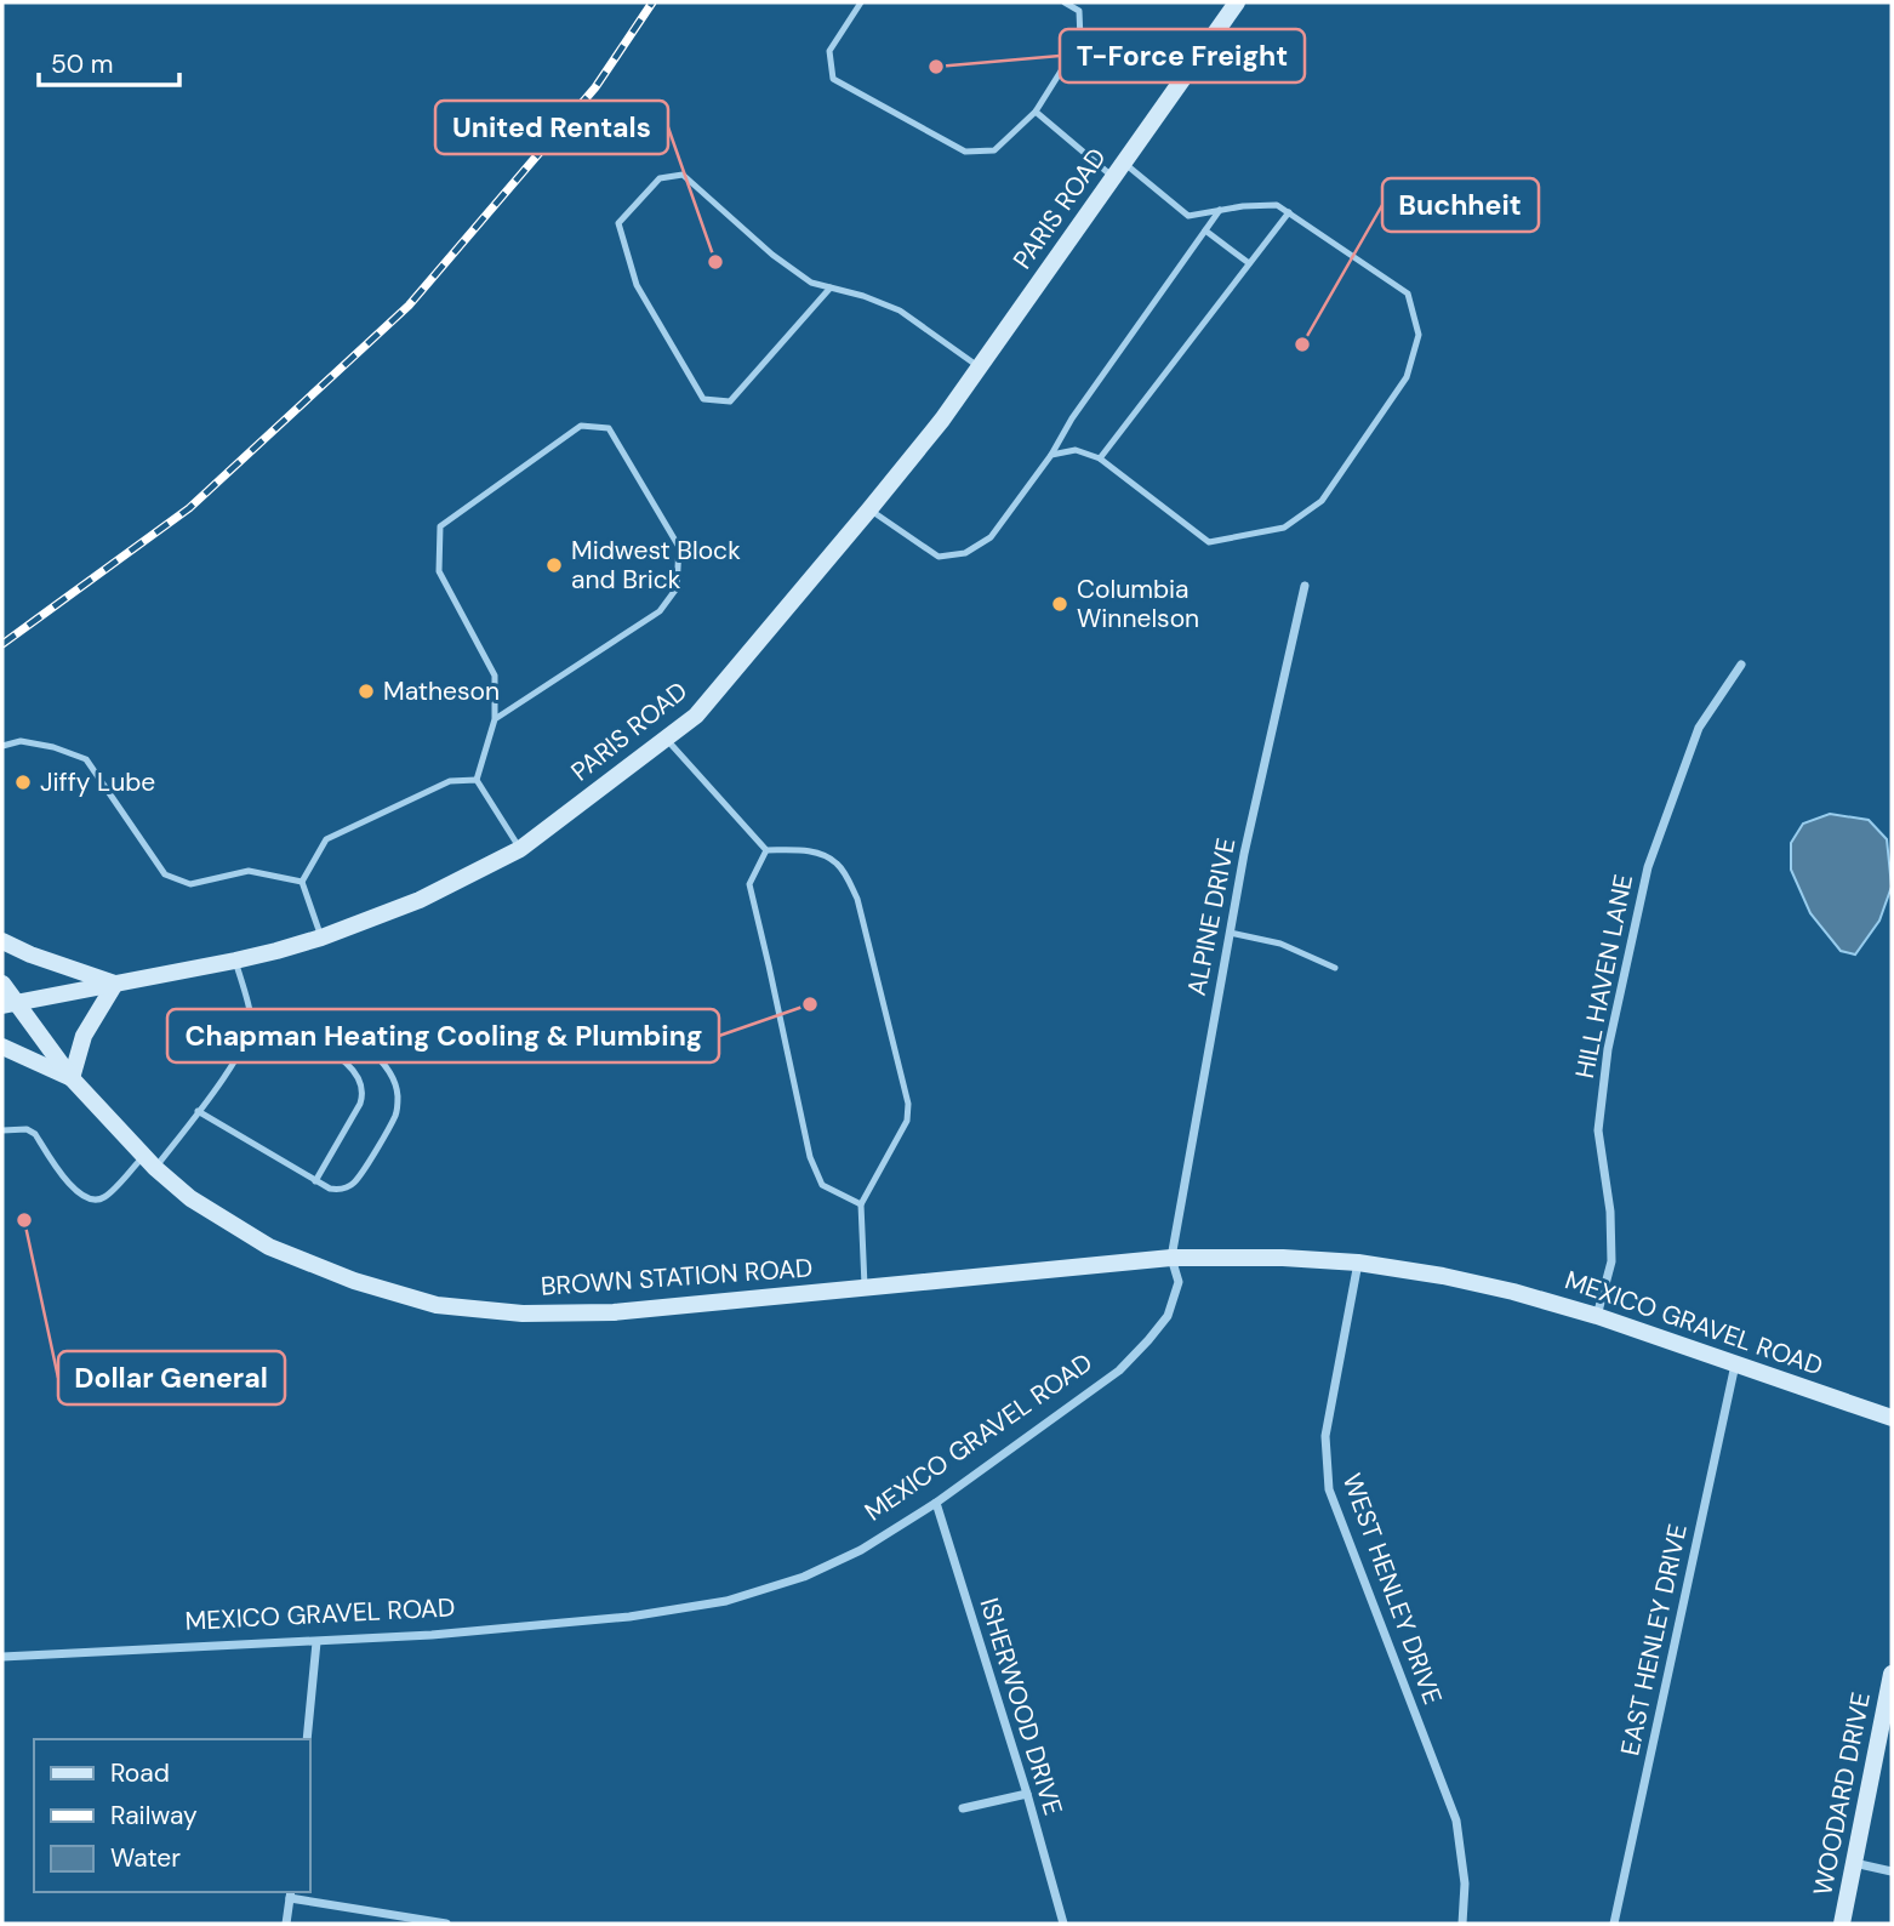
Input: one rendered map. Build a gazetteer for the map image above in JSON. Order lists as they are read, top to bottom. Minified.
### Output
{"streets":{"street":["PARIS ROAD","ALPINE DRIVE","HILL HAVEN LANE","BROWN STATION ROAD","MEXICO GRAVEL ROAD","WEST HENLEY DRIVE","EAST HENLEY DRIVE","ISHERWOOD DRIVE","WOODARD DRIVE"]},"crossings":[["PARIS ROAD","BROWN STATION ROAD"],["ALPINE DRIVE","BROWN STATION ROAD"],["ALPINE DRIVE","MEXICO GRAVEL ROAD"],["HILL HAVEN LANE","MEXICO GRAVEL ROAD"],["BROWN STATION ROAD","MEXICO GRAVEL ROAD"],["MEXICO GRAVEL ROAD","WEST HENLEY DRIVE"],["MEXICO GRAVEL ROAD","EAST HENLEY DRIVE"],["MEXICO GRAVEL ROAD","ISHERWOOD DRIVE"]],"places":["T-Force Freight","United Rentals","Buchheit","Midwest Block and Brick","Columbia Winnelson","Matheson","Jiffy Lube","Chapman Heating Cooling & Plumbing","Dollar General"],"legend":["Road","Railway","Water"],"scale_bar":"50 m"}
